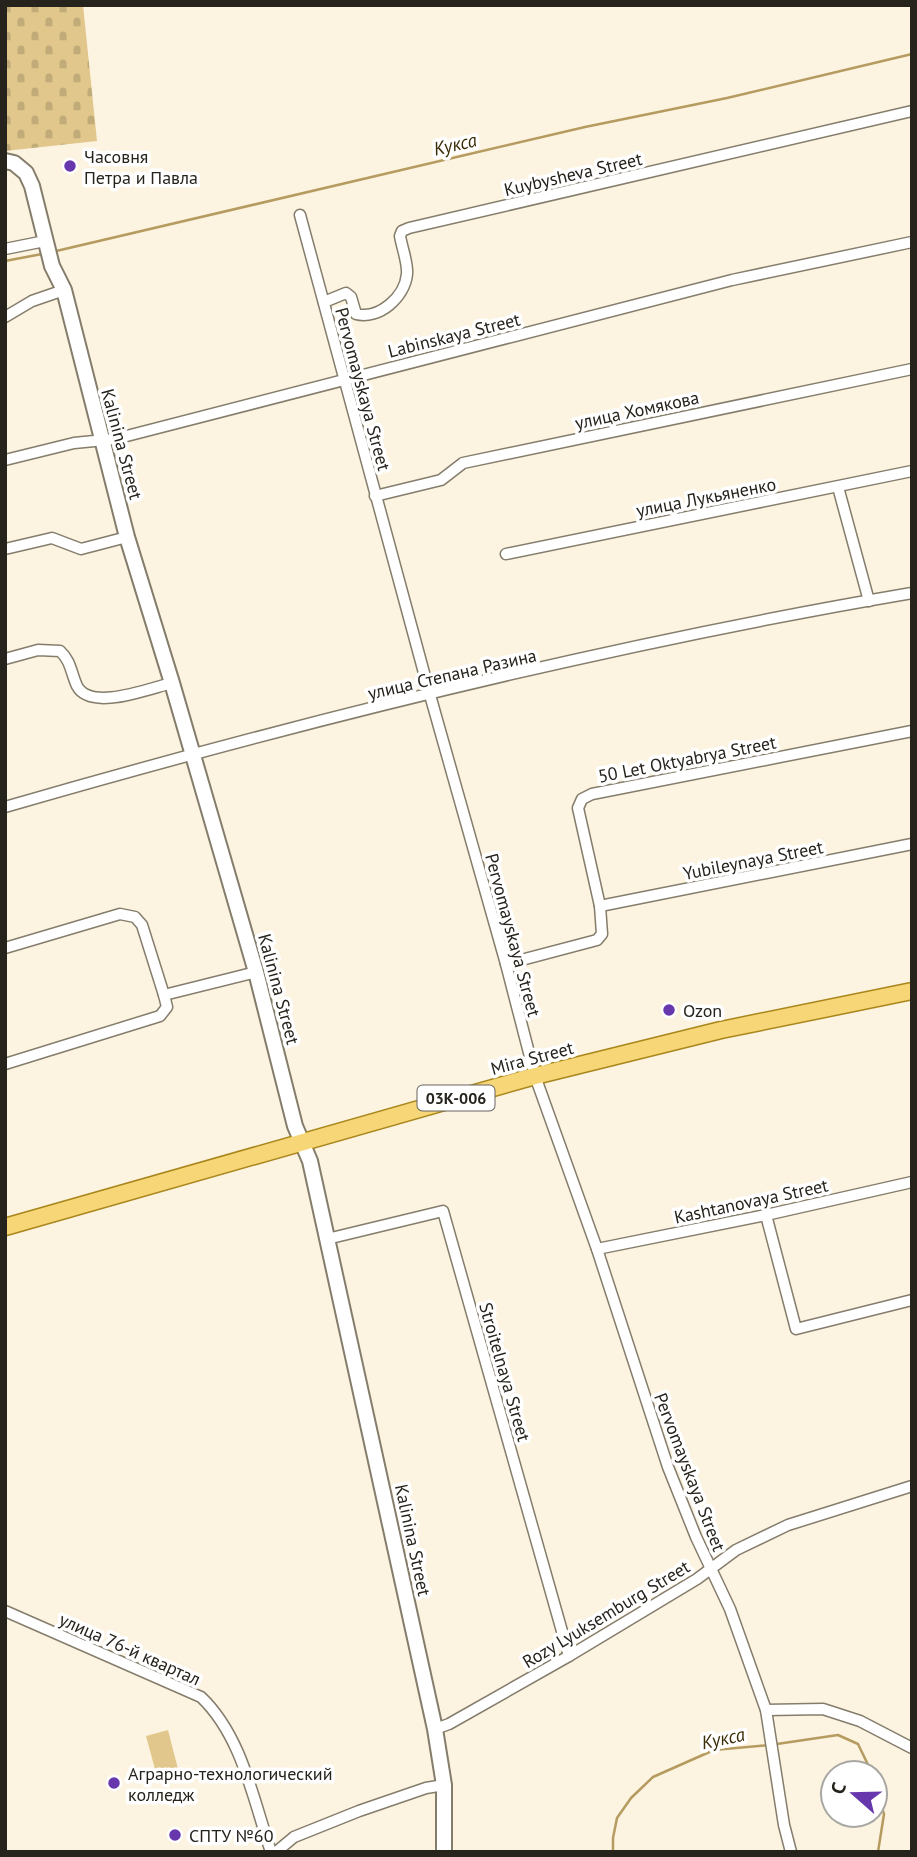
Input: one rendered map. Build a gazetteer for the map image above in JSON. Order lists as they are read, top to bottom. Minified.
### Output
{"streets":{"main road":["Mira Street","03К-006"],"street":["Kuybysheva Street","Labinskaya Street","Pervomayskaya Street","улица Хомякова","Kalinina Street","улица Лукьяненко","улица Степана Разина","50 Let Oktyabrya Street","Yubileynaya Street","Kashtanovaya Street","Stroitelnaya Street","Rozy Lyuksemburg Street","улица 76-й квартал"]},"crossings":[["Kuybysheva Street","Pervomayskaya Street"],["Labinskaya Street","Pervomayskaya Street"],["Labinskaya Street","Kalinina Street"],["Pervomayskaya Street","улица Хомякова"],["Pervomayskaya Street","улица Степана Разина"],["Pervomayskaya Street","50 Let Oktyabrya Street"],["Pervomayskaya Street","Mira Street"],["Pervomayskaya Street","Kashtanovaya Street"],["Pervomayskaya Street","Rozy Lyuksemburg Street"],["Kalinina Street","улица Степана Разина"],["Kalinina Street","Mira Street"],["Kalinina Street","Stroitelnaya Street"],["Kalinina Street","Rozy Lyuksemburg Street"],["50 Let Oktyabrya Street","Yubileynaya Street"],["Stroitelnaya Street","Rozy Lyuksemburg Street"]],"water":["Кукса"],"places":["Часовня Петра и Павла","Ozon","Аграрно-технологический колледж","СПТУ №60"],"north":"left"}
